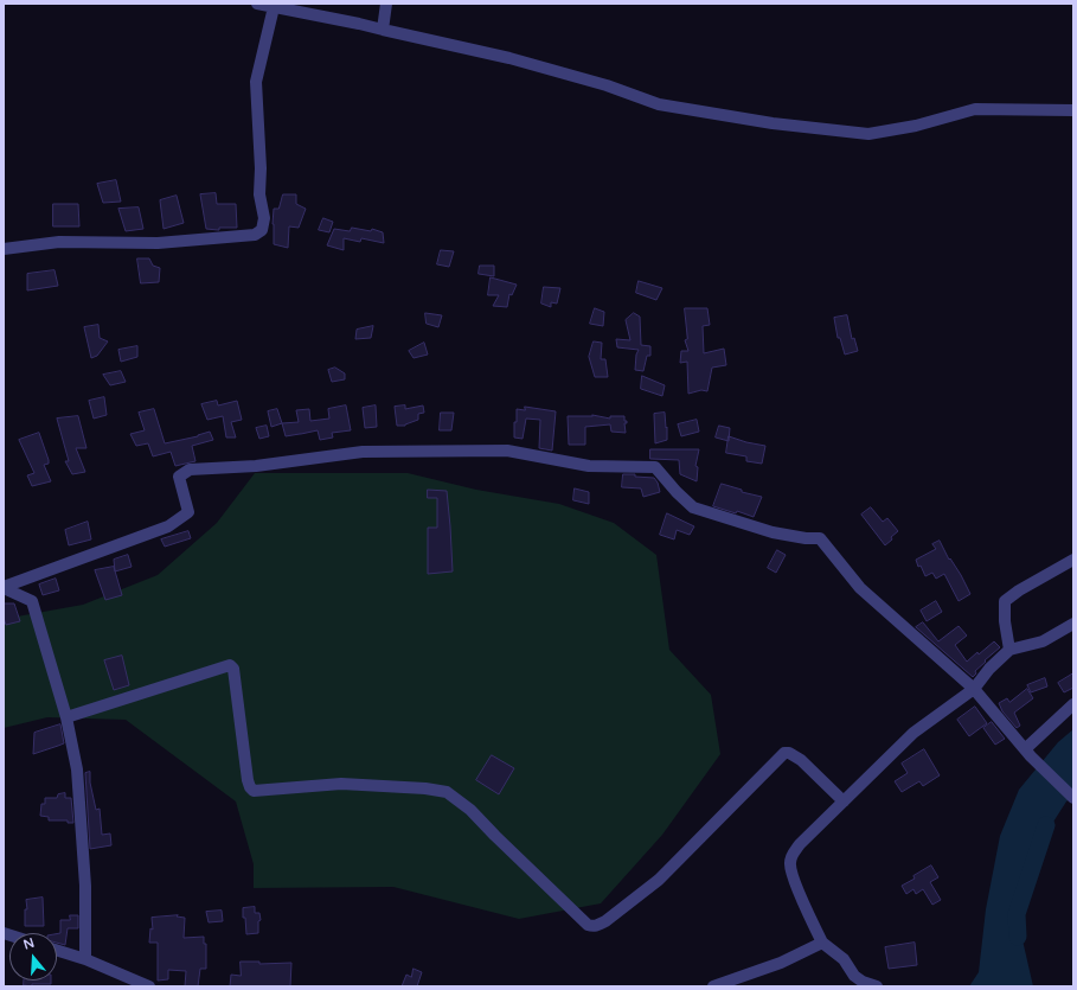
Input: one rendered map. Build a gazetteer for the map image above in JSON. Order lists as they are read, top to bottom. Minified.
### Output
{"north":"top"}
